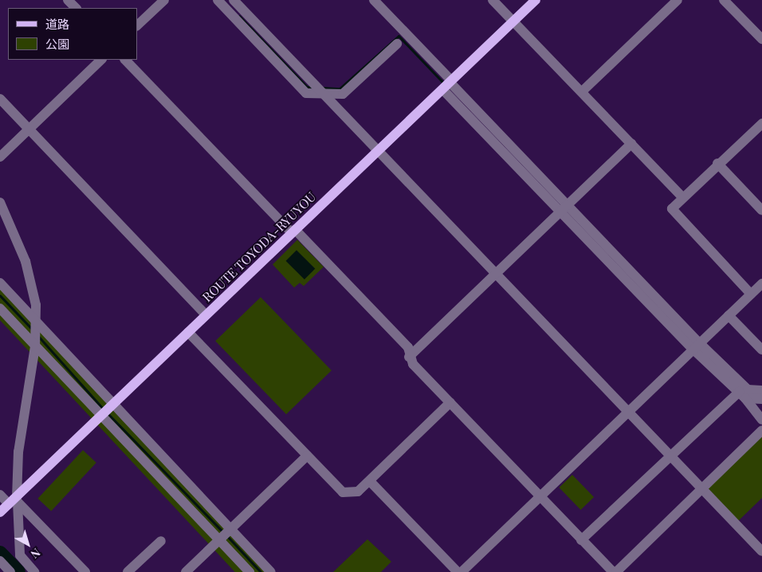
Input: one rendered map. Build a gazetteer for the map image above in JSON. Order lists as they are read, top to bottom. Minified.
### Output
{"streets":{"main road":["ROUTE TOYODA-RYUYOU"]},"legend":["道路","公園"],"north":"bottom right"}
